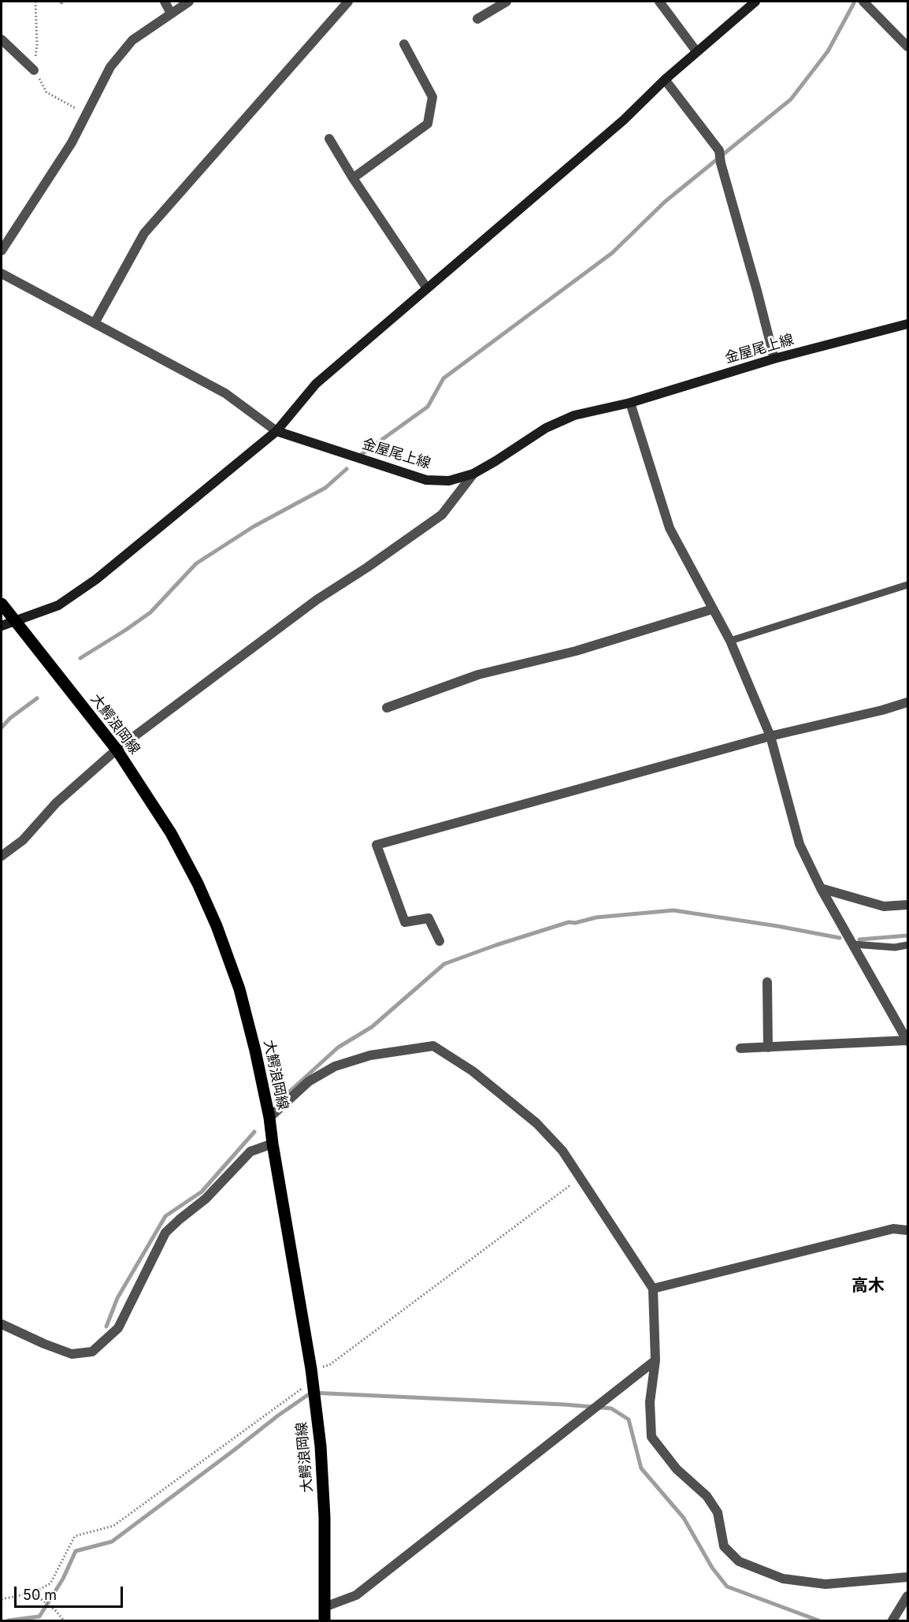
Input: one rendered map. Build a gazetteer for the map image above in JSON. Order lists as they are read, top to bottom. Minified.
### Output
{"streets":{"main road":["金屋尾上線","大鰐浪岡線"]},"districts":["高木"],"scale_bar":"50 m"}
